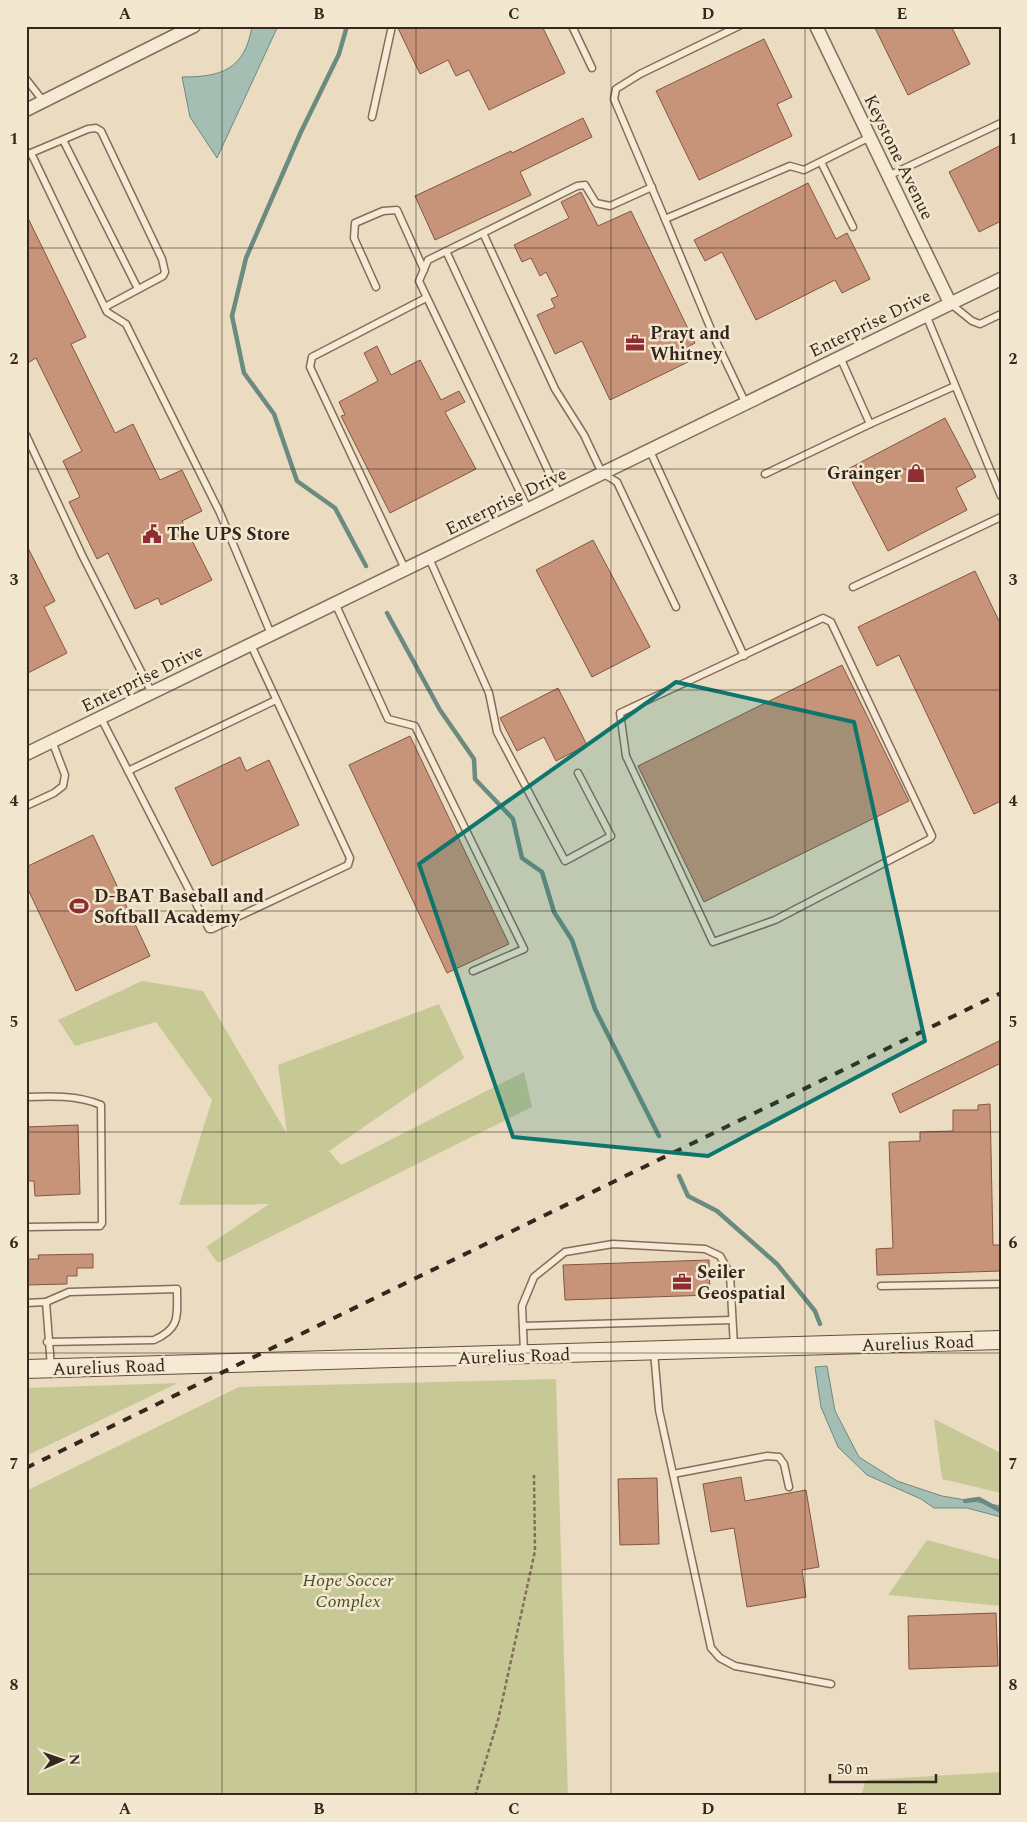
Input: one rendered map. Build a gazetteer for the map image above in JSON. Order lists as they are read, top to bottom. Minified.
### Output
{"streets":{"street":["Keystone Avenue","Enterprise Drive","Aurelius Road"]},"crossings":[["Keystone Avenue","Enterprise Drive"]],"parks":["Hope Soccer Complex"],"places":{"office":["Prayt and Whitney","Seiler Geospatial"],"shop":["Grainger"],"public building":["The UPS Store"],"sports":["D-BAT Baseball and Softball Academy"]},"scale_bar":"50 m","north":"right","grid":{"columns":["A","B","C","D","E"],"rows":["1","2","3","4","5","6","7","8"]}}
